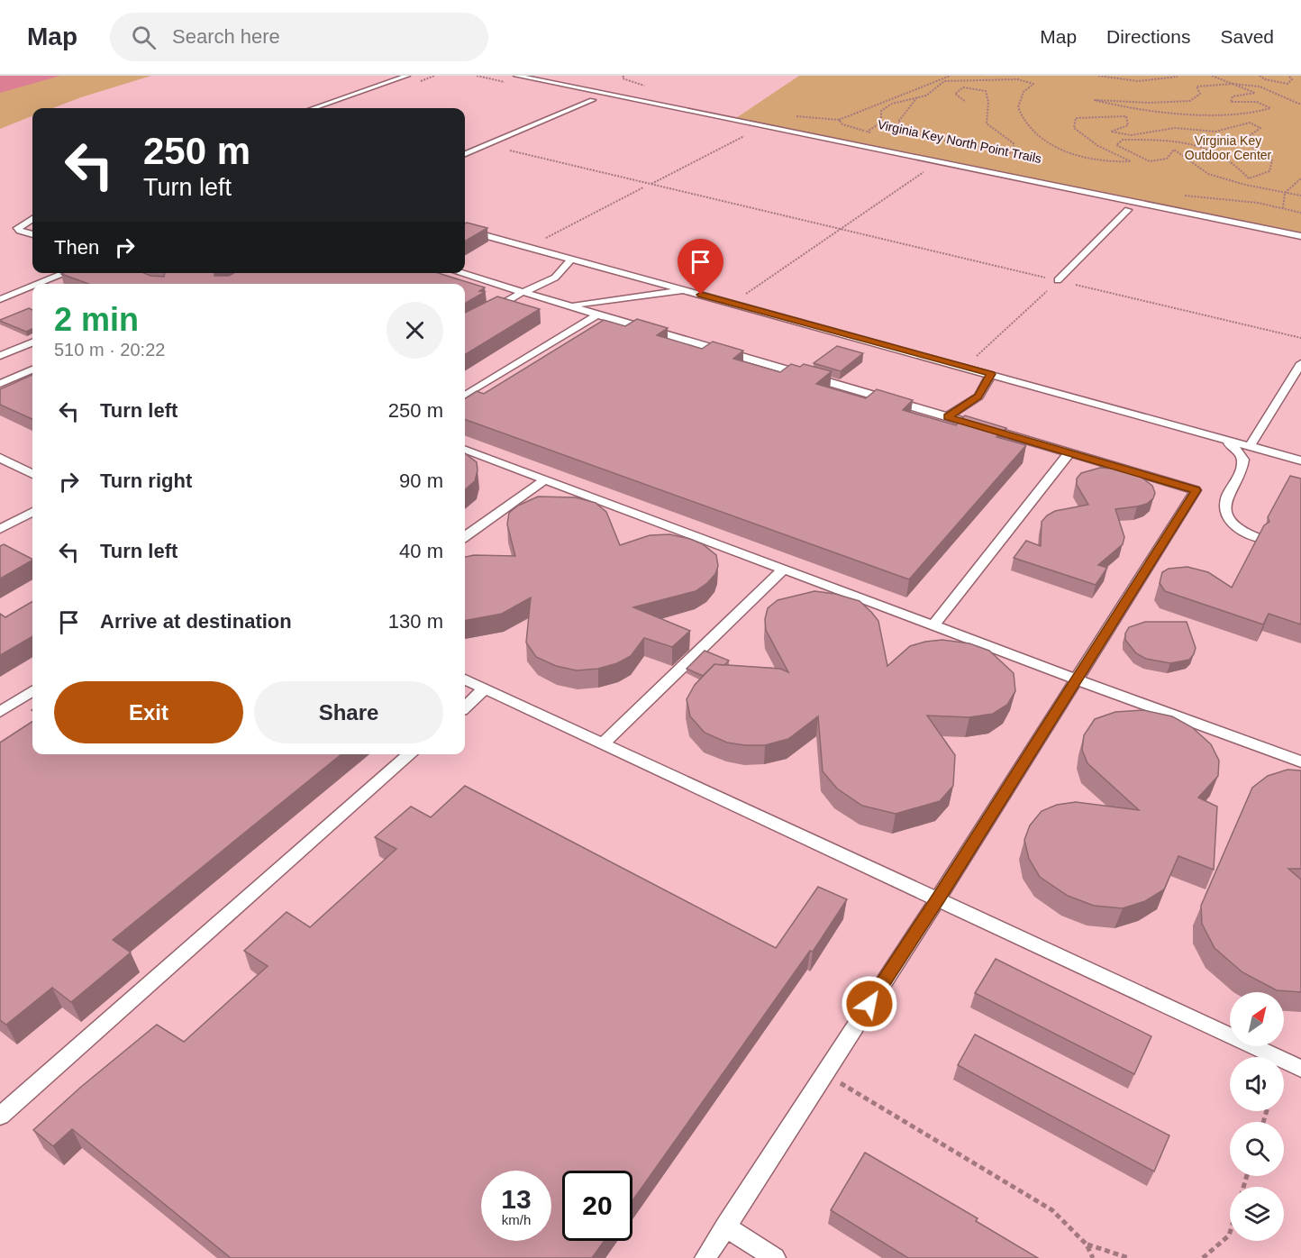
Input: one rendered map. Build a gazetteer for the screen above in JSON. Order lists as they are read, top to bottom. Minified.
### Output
{"streets":{"path":["Virginia Key North Point Trails"]},"parks":["Virginia Key Outdoor Center"],"north":"top right","page":{"header":"Map","search":"Search here","nav":["Map","Directions","Saved"],"turn":["250 m","Turn left"],"then":"Then","heading":["2 min","510 m · 20:22"],"list":[{"name":"Turn left","value":"250 m"},{"name":"Turn right","value":"90 m"},{"name":"Turn left","value":"40 m"},{"name":"Arrive at destination","value":"130 m"}],"buttons":["Exit","Share"],"speed":"13 km/h","limit":"20"}}
